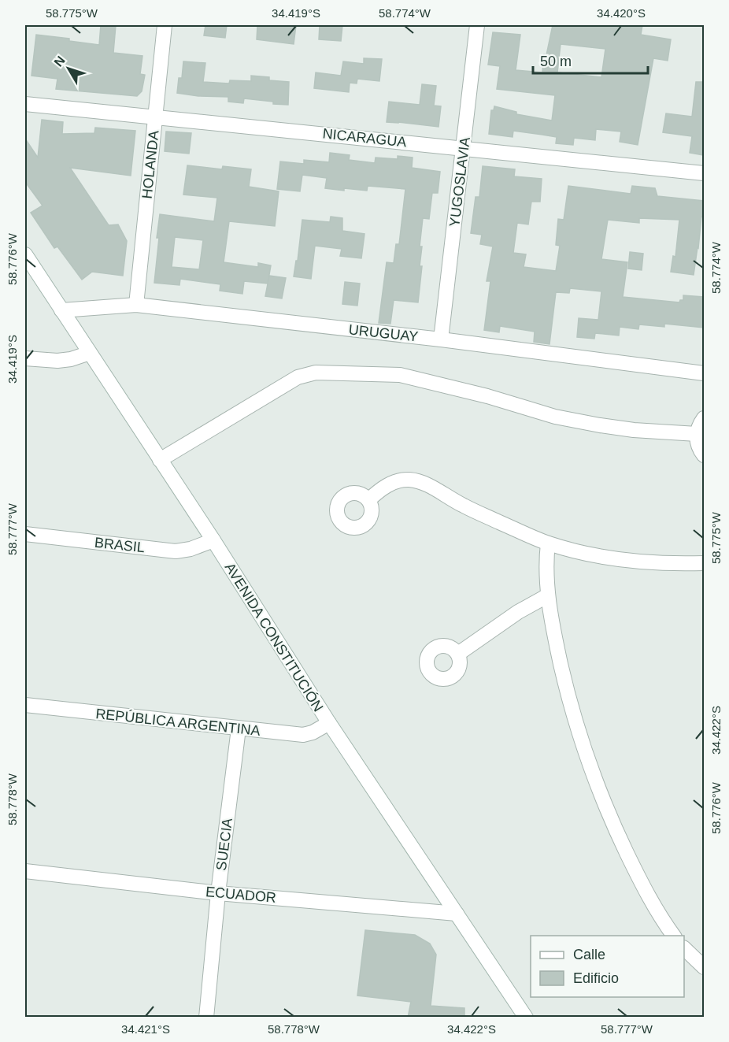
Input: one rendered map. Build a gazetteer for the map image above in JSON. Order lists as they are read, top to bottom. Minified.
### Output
{"streets":{"street":["NICARAGUA","HOLANDA","YUGOSLAVIA","URUGUAY","BRASIL","AVENIDA CONSTITUCIÓN","REPÚBLICA ARGENTINA","SUECIA","ECUADOR"]},"crossings":[["NICARAGUA","HOLANDA"],["NICARAGUA","YUGOSLAVIA"],["HOLANDA","URUGUAY"],["YUGOSLAVIA","URUGUAY"],["URUGUAY","AVENIDA CONSTITUCIÓN"],["BRASIL","AVENIDA CONSTITUCIÓN"],["AVENIDA CONSTITUCIÓN","REPÚBLICA ARGENTINA"],["AVENIDA CONSTITUCIÓN","ECUADOR"],["REPÚBLICA ARGENTINA","SUECIA"],["SUECIA","ECUADOR"]],"legend":["Calle","Edificio"],"scale_bar":"50 m","north":"top left","coordinates":["58.775°W","34.419°S","58.774°W","34.420°S","58.776°W","58.777°W","34.422°S","58.778°W","34.421°S"]}
